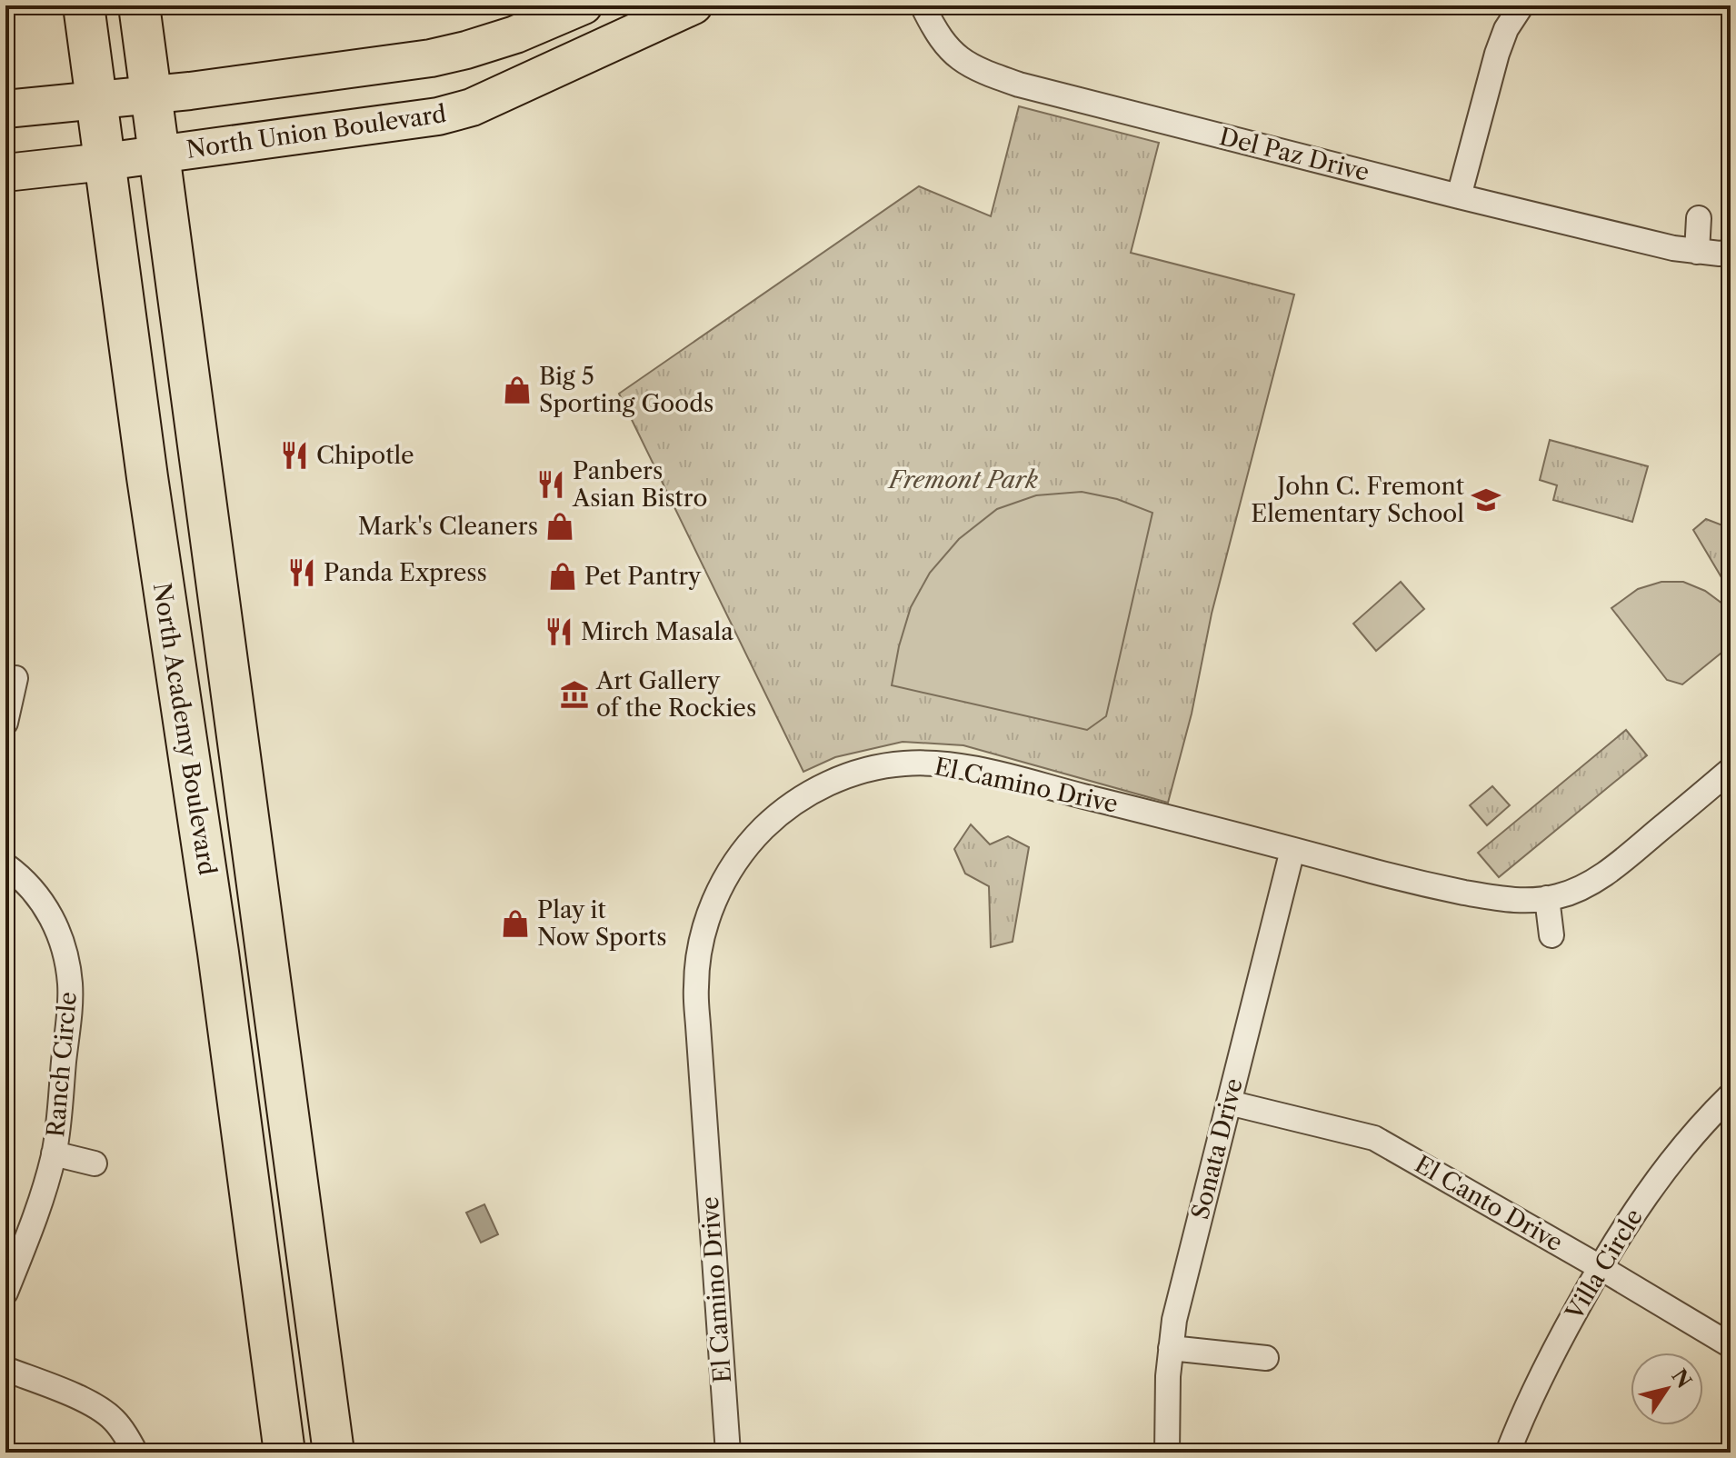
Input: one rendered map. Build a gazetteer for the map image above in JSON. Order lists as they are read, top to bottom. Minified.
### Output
{"streets":{"highway":["North Academy Boulevard"],"main road":["North Union Boulevard"],"street":["Del Paz Drive","El Camino Drive","Ranch Circle","Sonata Drive","El Canto Drive","Villa Circle"]},"crossings":[["North Union Boulevard","North Academy Boulevard"],["El Camino Drive","Sonata Drive"],["Sonata Drive","El Canto Drive"],["El Canto Drive","Villa Circle"]],"parks":["Fremont Park"],"places":{"shop":["Big 5 Sporting Goods","Mark's Cleaners","Pet Pantry","Play it Now Sports"],"restaurant":["Chipotle","Panbers Asian Bistro","Panda Express","Mirch Masala"],"school or university":["John C. Fremont Elementary School"],"museum":["Art Gallery of the Rockies"]},"north":"top right"}
